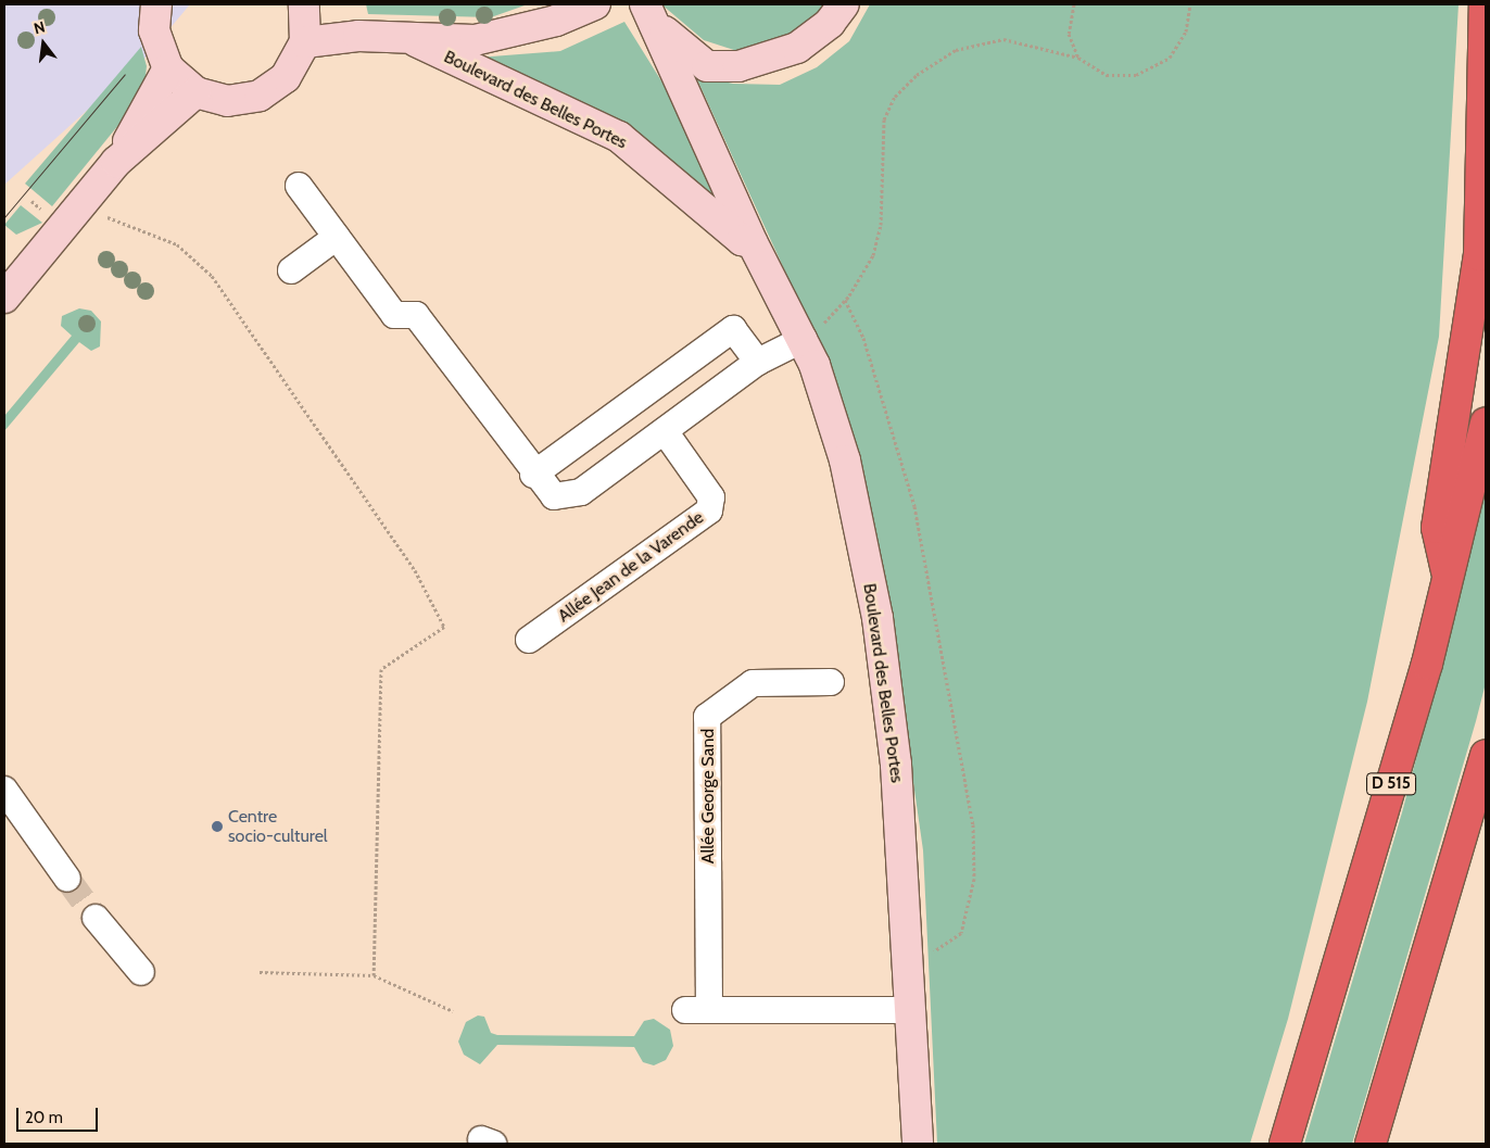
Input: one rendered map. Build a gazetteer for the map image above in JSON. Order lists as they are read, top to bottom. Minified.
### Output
{"streets":{"highway":["D 515"],"street":["Boulevard des Belles Portes","Allée Jean de la Varende","Allée George Sand"]},"crossings":[["Boulevard des Belles Portes","Allée George Sand"]],"places":["Centre socio-culturel"],"scale_bar":"20 m","north":"top"}
